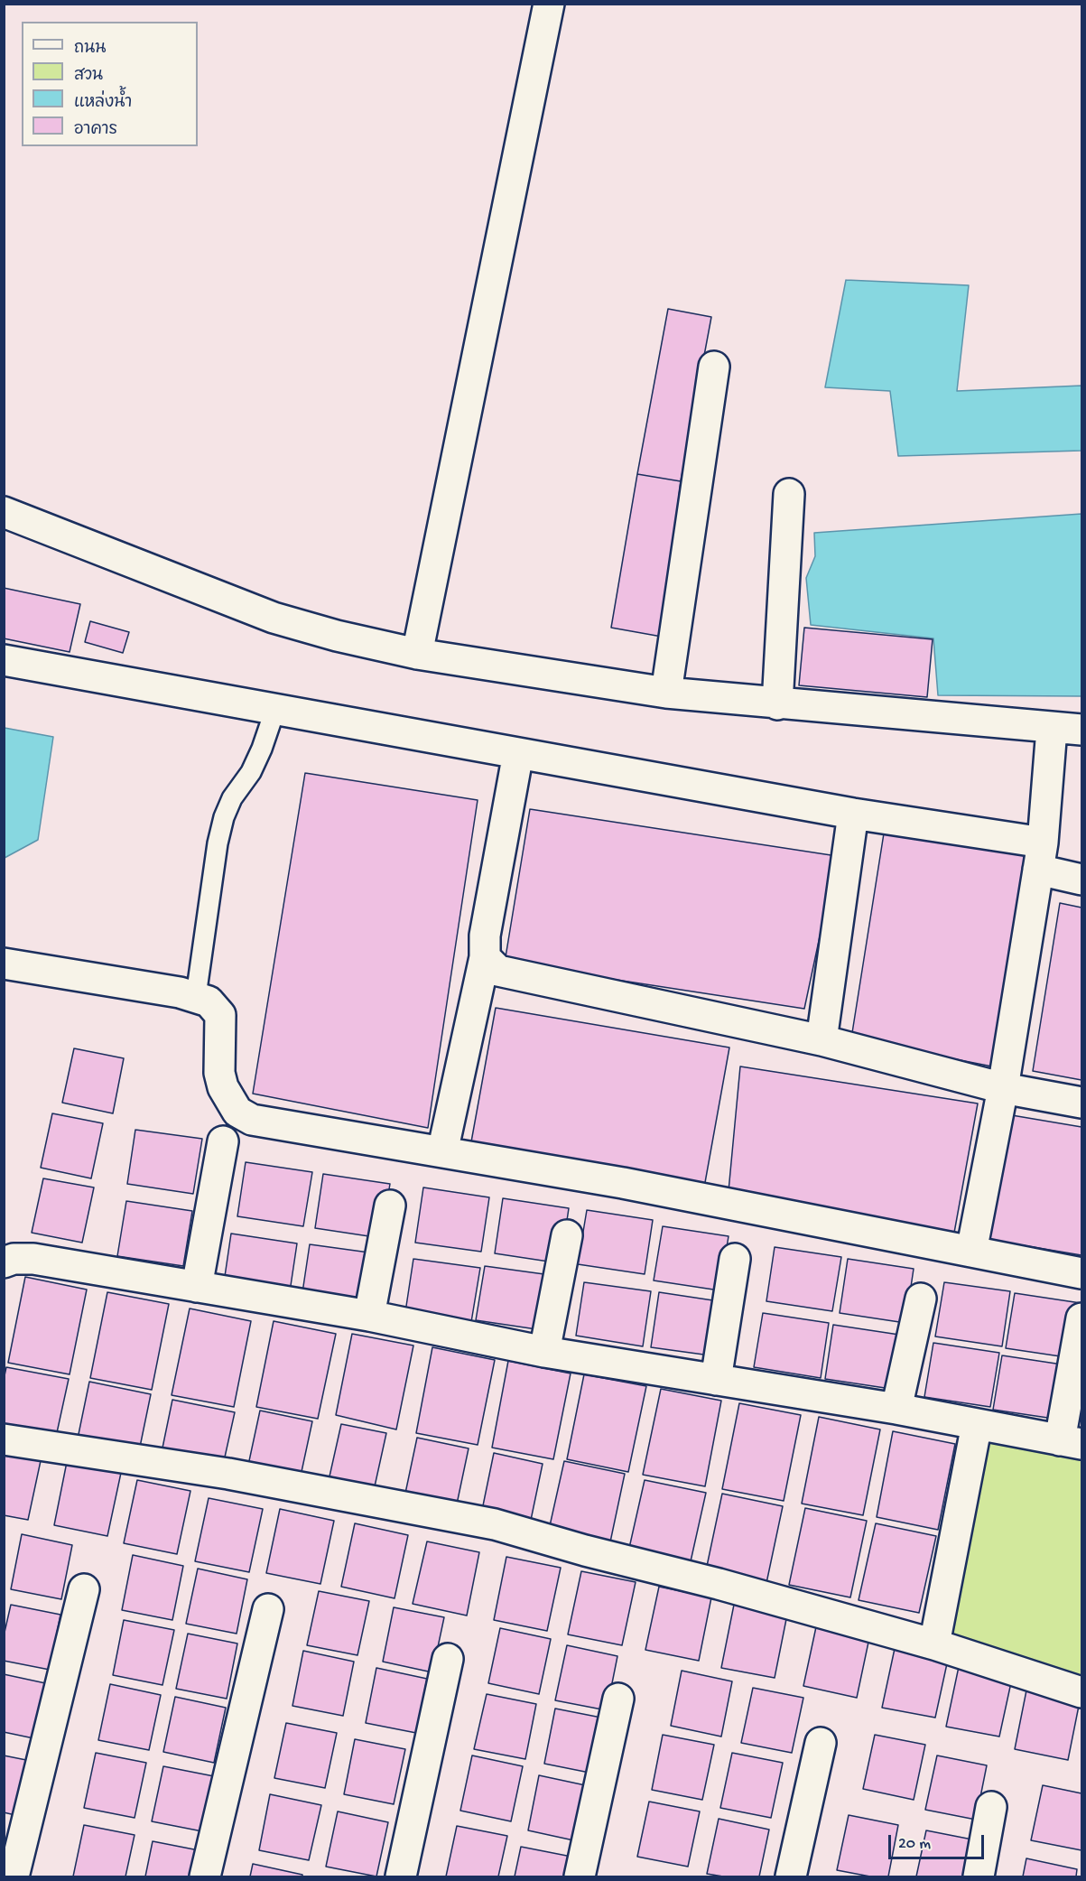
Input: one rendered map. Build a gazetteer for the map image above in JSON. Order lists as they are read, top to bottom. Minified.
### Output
{"legend":["ถนน","สวน","แหล่งน้ำ","อาคาร"],"scale_bar":"20 m"}
